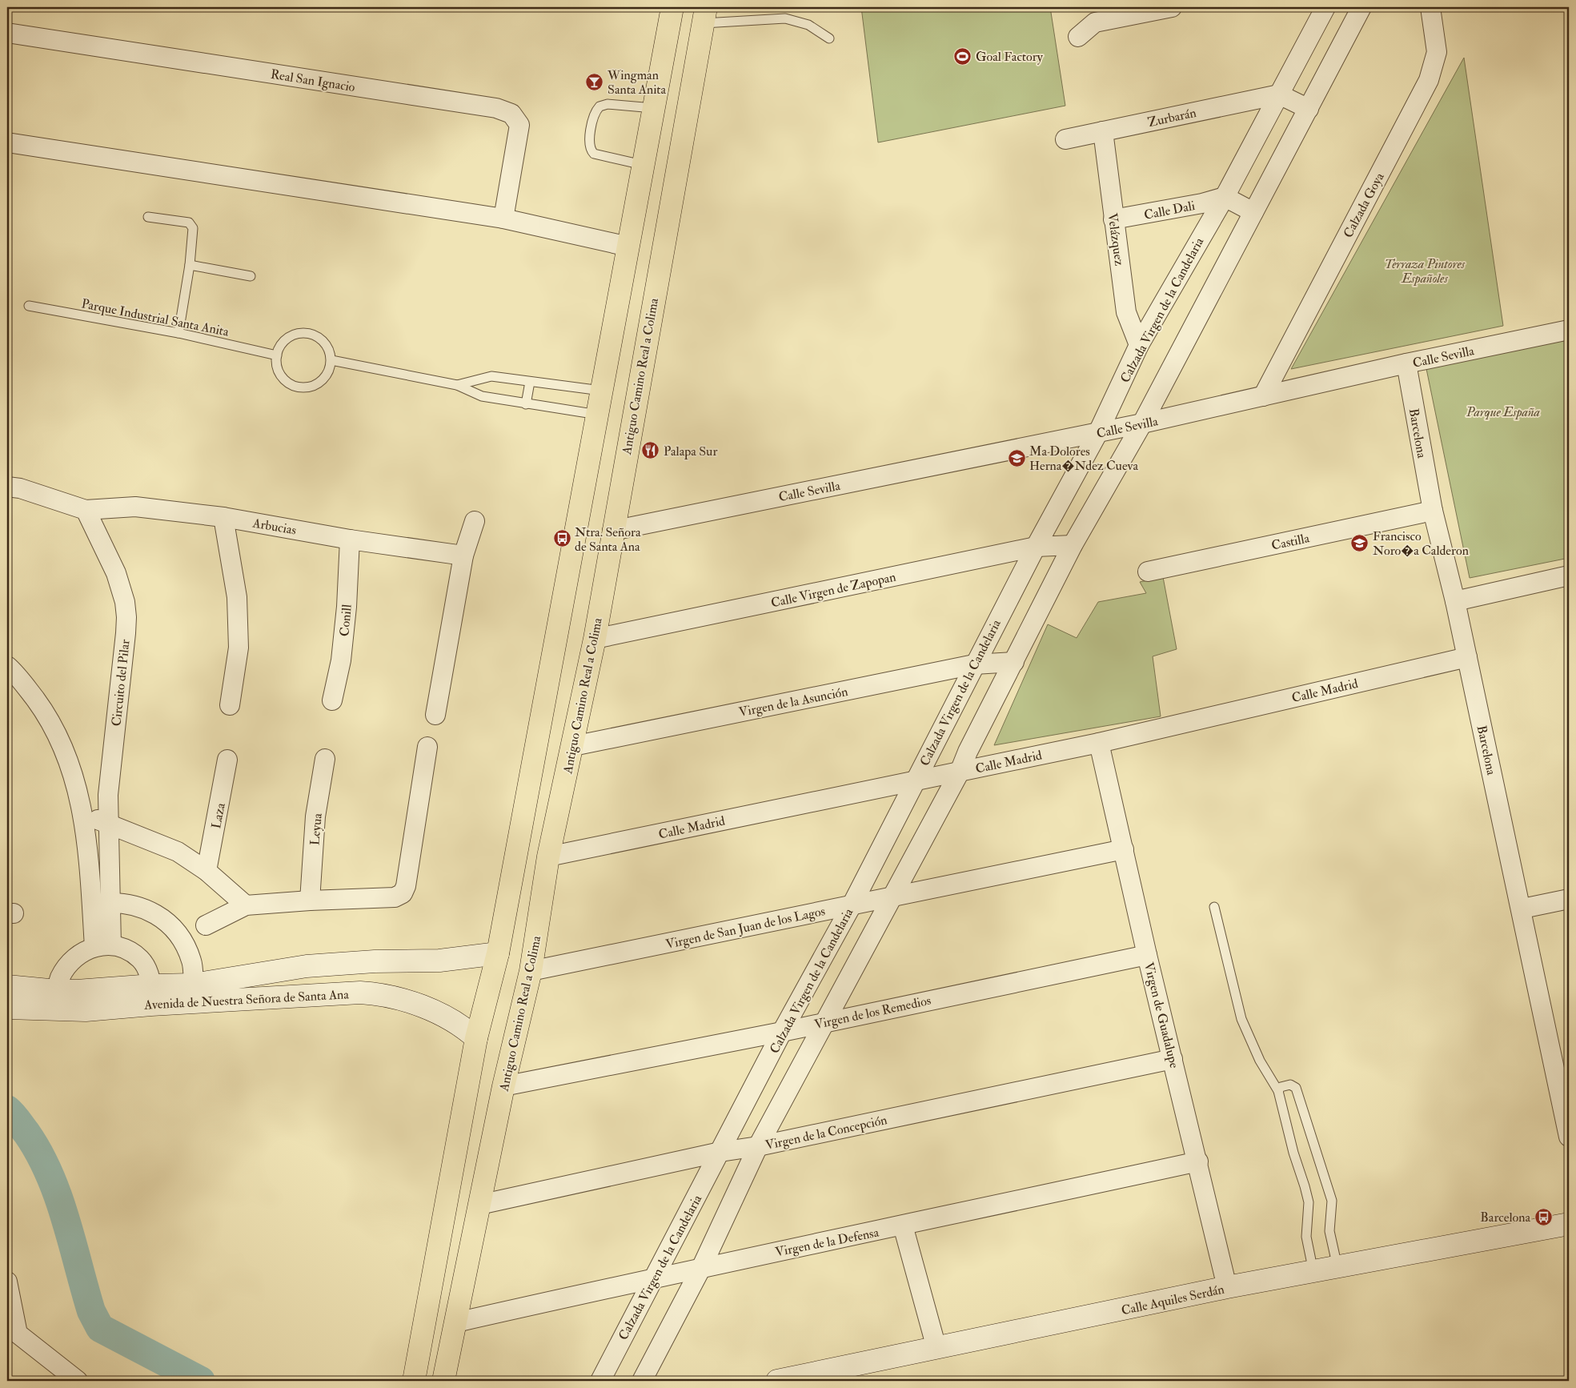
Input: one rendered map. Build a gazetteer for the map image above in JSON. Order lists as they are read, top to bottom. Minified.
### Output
{"streets":{"main road":["Antiguo Camino Real a Colima"],"street":["Real San Ignacio","Zurbarán","Calzada Goya","Calle Dali","Velázquez","Calzada Virgen de la Candelaria","Calle Sevilla","Barcelona","Arbucias","Castilla","Calle Virgen de Zapopan","Conill","Circuito del Pilar","Calle Madrid","Virgen de la Asunción","Laza","Leyua","Virgen de San Juan de los Lagos","Avenida de Nuestra Señora de Santa Ana","Virgen de los Remedios","Virgen de Guadalupe","Virgen de la Concepción","Virgen de la Defensa","Calle Aquiles Serdán"],"lane":["Parque Industrial Santa Anita"]},"crossings":[["Zurbarán","Velázquez"],["Zurbarán","Calzada Virgen de la Candelaria"],["Calzada Goya","Calle Sevilla"],["Calle Dali","Velázquez"],["Calle Dali","Calzada Virgen de la Candelaria"],["Velázquez","Calzada Virgen de la Candelaria"],["Calzada Virgen de la Candelaria","Calle Sevilla"],["Calzada Virgen de la Candelaria","Calle Virgen de Zapopan"],["Calzada Virgen de la Candelaria","Calle Madrid"],["Calzada Virgen de la Candelaria","Virgen de la Asunción"],["Calzada Virgen de la Candelaria","Virgen de San Juan de los Lagos"],["Calzada Virgen de la Candelaria","Virgen de los Remedios"],["Calzada Virgen de la Candelaria","Virgen de la Concepción"],["Calzada Virgen de la Candelaria","Virgen de la Defensa"],["Calle Sevilla","Antiguo Camino Real a Colima"],["Calle Sevilla","Barcelona"],["Antiguo Camino Real a Colima","Calle Virgen de Zapopan"],["Antiguo Camino Real a Colima","Calle Madrid"],["Antiguo Camino Real a Colima","Virgen de la Asunción"],["Antiguo Camino Real a Colima","Virgen de San Juan de los Lagos"],["Antiguo Camino Real a Colima","Virgen de los Remedios"],["Antiguo Camino Real a Colima","Virgen de la Concepción"],["Antiguo Camino Real a Colima","Virgen de la Defensa"],["Barcelona","Castilla"],["Barcelona","Calle Madrid"],["Arbucias","Conill"],["Arbucias","Circuito del Pilar"],["Calle Madrid","Virgen de Guadalupe"],["Virgen de San Juan de los Lagos","Virgen de Guadalupe"],["Virgen de los Remedios","Virgen de Guadalupe"],["Virgen de Guadalupe","Virgen de la Concepción"],["Virgen de Guadalupe","Virgen de la Defensa"],["Virgen de Guadalupe","Calle Aquiles Serdán"]],"parks":["Terraza Pintores Españoles","Parque España"],"places":{"sports":["Goal Factory"],"bar":["Wingman Santa Anita"],"restaurant":["Palapa Sur"],"school or university":["Ma Dolores Herna�Ndez Cueva","Francisco Noro�a Calderon"],"bus stop":["Ntra. Señora de Santa Ana","Barcelona"]}}
